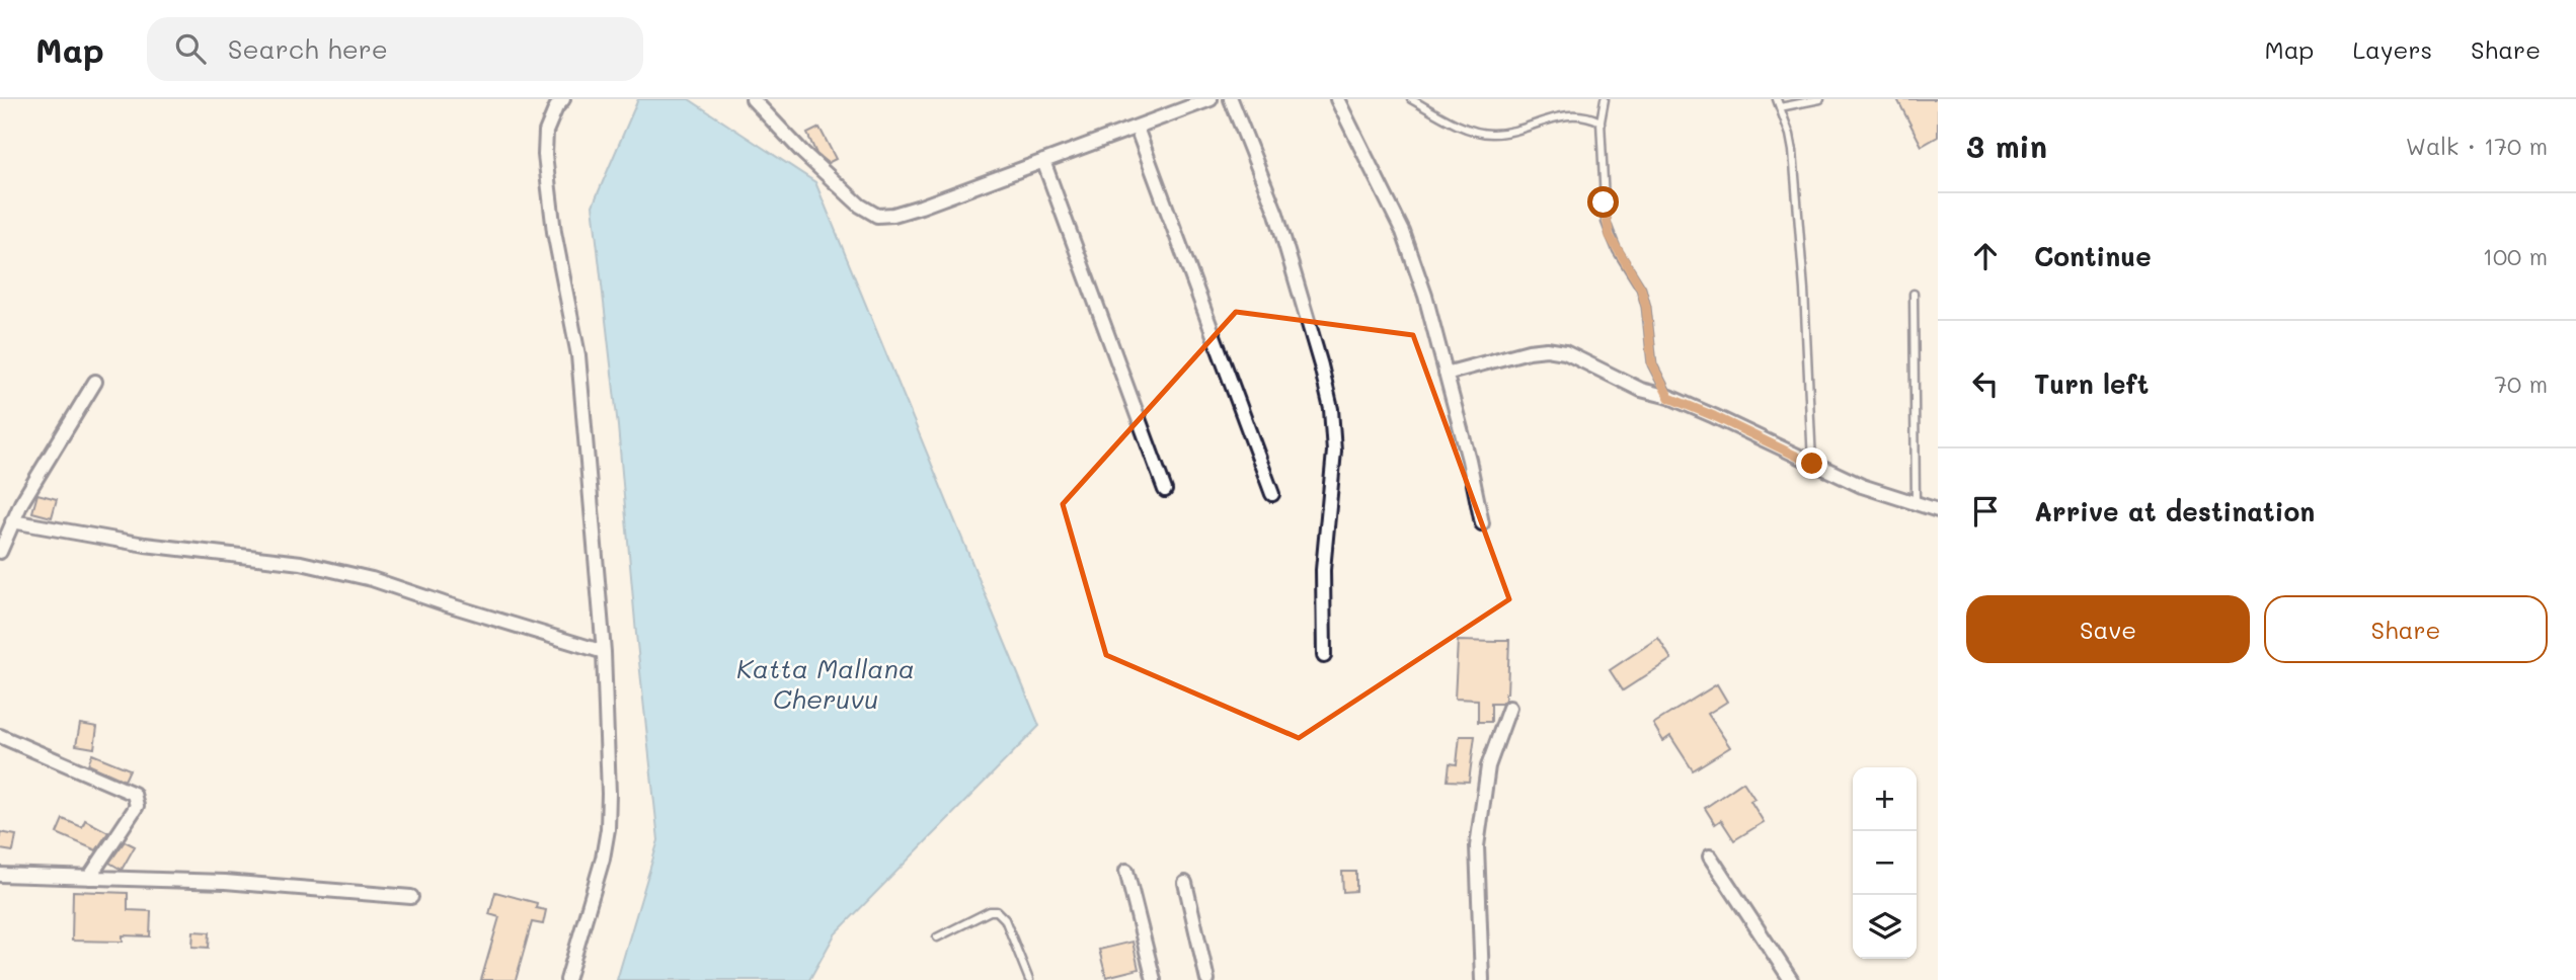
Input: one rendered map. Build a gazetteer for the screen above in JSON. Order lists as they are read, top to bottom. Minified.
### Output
{"water":["Katta Mallana Cheruvu"],"page":{"header":"Map","search":"Search here","nav":["Map","Layers","Share"],"heading":["3 min","Walk · 170 m"],"list":[["Continue","100 m"],["Turn left","70 m"],"Arrive at destination"],"buttons":["Save","Share"],"map_buttons":["+","−"]}}
